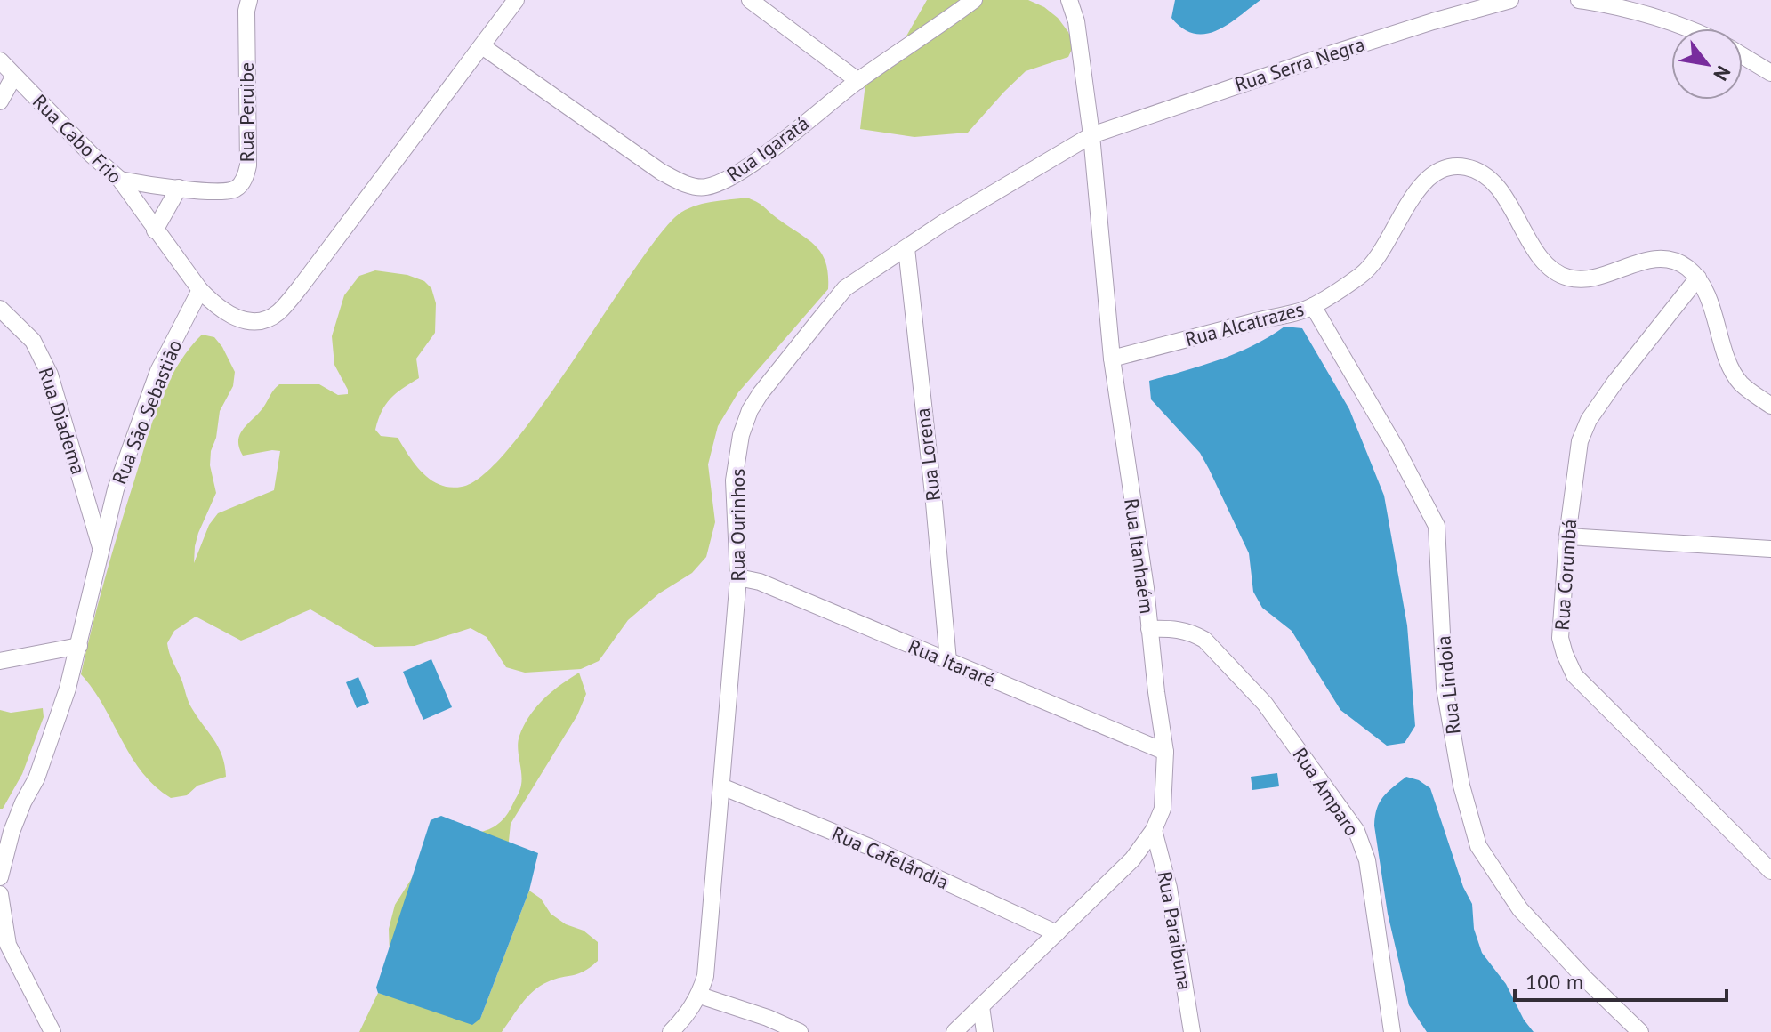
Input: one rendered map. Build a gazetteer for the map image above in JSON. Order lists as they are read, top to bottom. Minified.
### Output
{"streets":{"street":["Rua Serra Negra","Rua Peruibe","Rua Cabo Frio","Rua Igaratá","Rua Alcatrazes","Rua São Sebastião","Rua Diadema","Rua Lorena","Rua Ourinhos","Rua Itanhaém","Rua Corumbá","Rua Itararé","Rua Lindoia","Rua Amparo","Rua Cafelândia","Rua Paraibuna"]},"crossings":[["Rua Serra Negra","Rua Ourinhos"],["Rua Serra Negra","Rua Itanhaém"],["Rua Peruibe","Rua Cabo Frio"],["Rua Cabo Frio","Rua São Sebastião"],["Rua Alcatrazes","Rua Itanhaém"],["Rua Alcatrazes","Rua Corumbá"],["Rua Alcatrazes","Rua Lindoia"],["Rua São Sebastião","Rua Diadema"],["Rua Lorena","Rua Ourinhos"],["Rua Lorena","Rua Itararé"],["Rua Ourinhos","Rua Itanhaém"],["Rua Ourinhos","Rua Itararé"],["Rua Ourinhos","Rua Cafelândia"],["Rua Itanhaém","Rua Itararé"],["Rua Itanhaém","Rua Amparo"],["Rua Itanhaém","Rua Cafelândia"],["Rua Itanhaém","Rua Paraibuna"]],"scale_bar":"100 m","north":"bottom right"}
